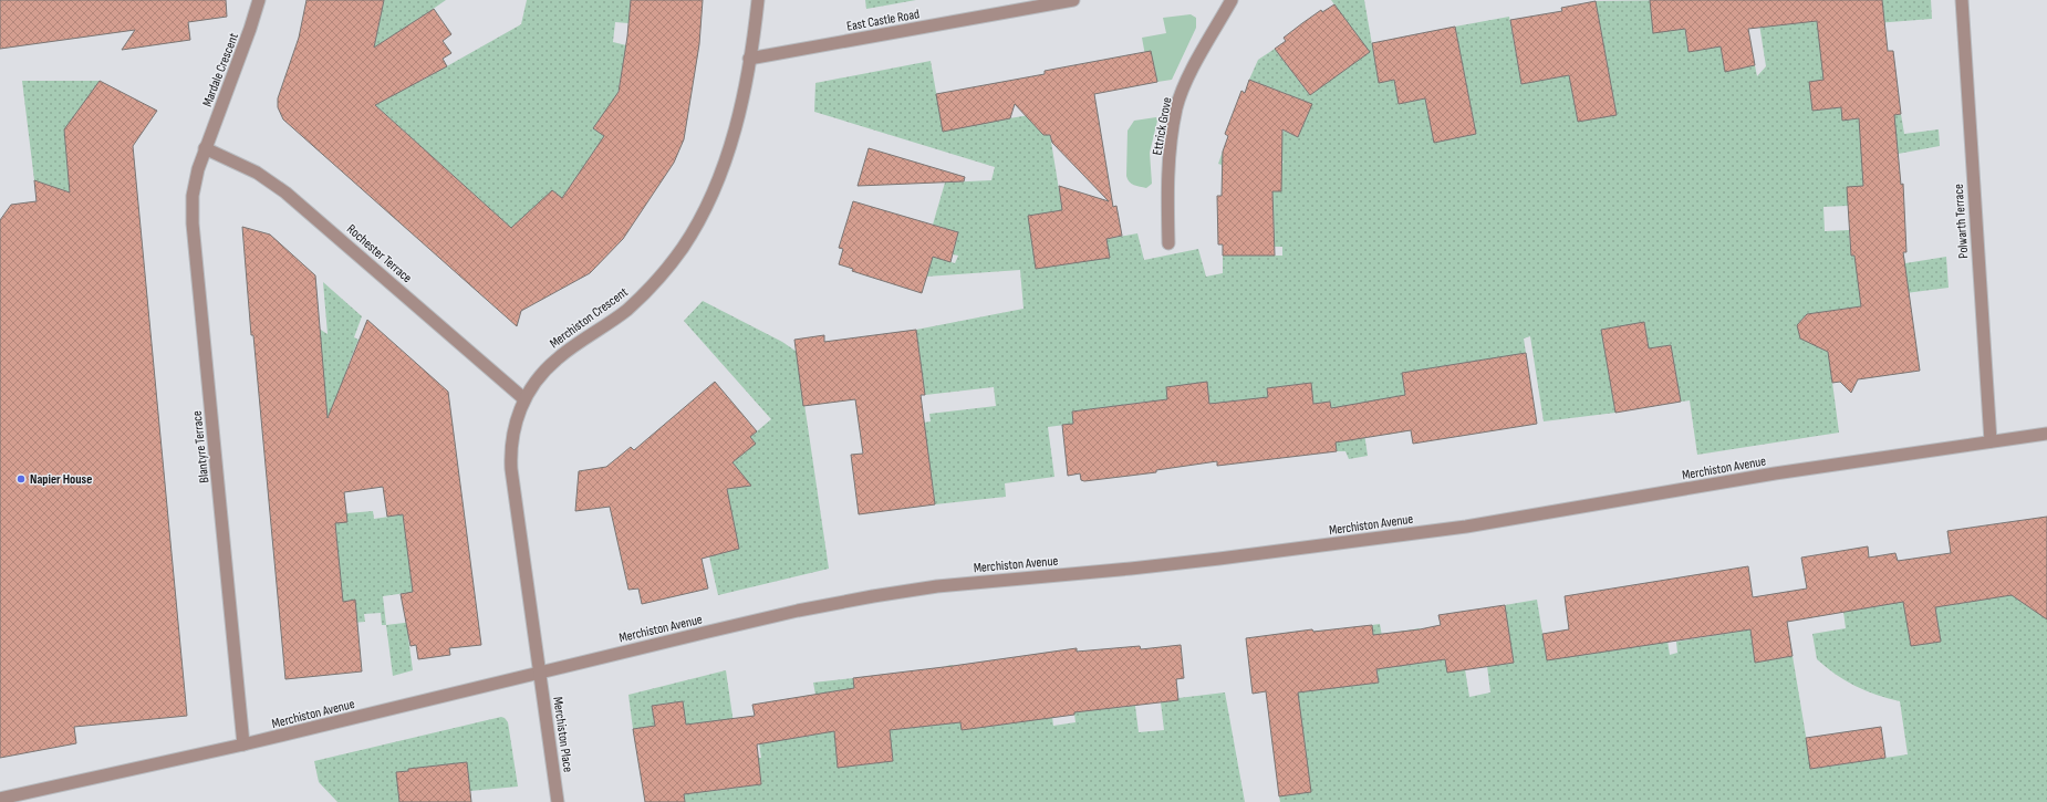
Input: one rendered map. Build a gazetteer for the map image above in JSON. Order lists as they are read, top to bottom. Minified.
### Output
{"streets":{"street":["East Castle Road","Mardale Crescent","Ettrick Grove","Polwarth Terrace","Rochester Terrace","Merchiston Crescent","Blantyre Terrace","Merchiston Avenue","Merchiston Place"]},"crossings":[["East Castle Road","Merchiston Crescent"],["Mardale Crescent","Rochester Terrace"],["Mardale Crescent","Blantyre Terrace"],["Polwarth Terrace","Merchiston Avenue"],["Rochester Terrace","Merchiston Crescent"],["Rochester Terrace","Blantyre Terrace"],["Merchiston Crescent","Merchiston Avenue"],["Merchiston Crescent","Merchiston Place"],["Blantyre Terrace","Merchiston Avenue"],["Merchiston Avenue","Merchiston Place"]],"places":["Napier House"]}
